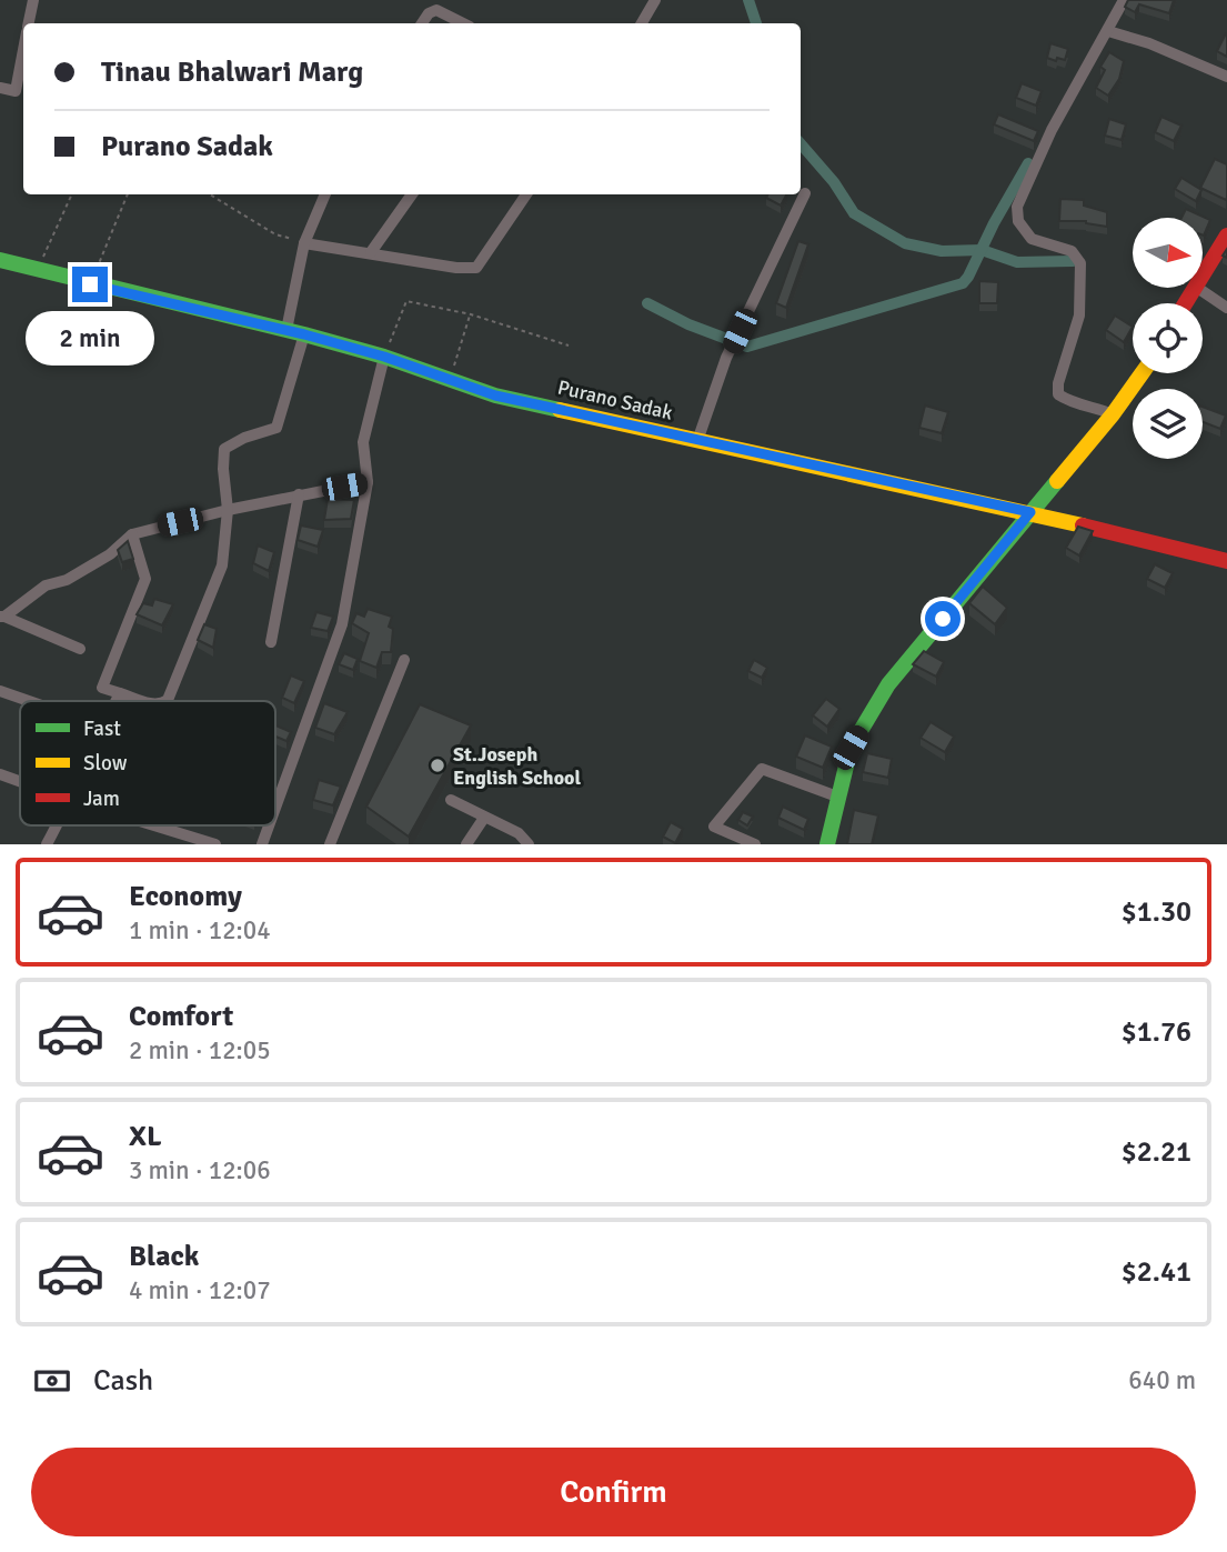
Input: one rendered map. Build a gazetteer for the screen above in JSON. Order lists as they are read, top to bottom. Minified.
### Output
{"streets":{"main road":["Purano Sadak"]},"places":["St.Joseph English School"],"legend":["Fast","Slow","Jam"],"north":"right","page":{"banner":["Tinau Bhalwari Marg","Purano Sadak"],"bubble":"2 min","list":[{"name":"Economy","note":"1 min · 12:04","value":"$1.30"},{"name":"Comfort","note":"2 min · 12:05","value":"$1.76"},{"name":"XL","note":"3 min · 12:06","value":"$2.21"},{"name":"Black","note":"4 min · 12:07","value":"$2.41"}],"pay":["Cash","640 m"],"buttons":"Confirm"}}
